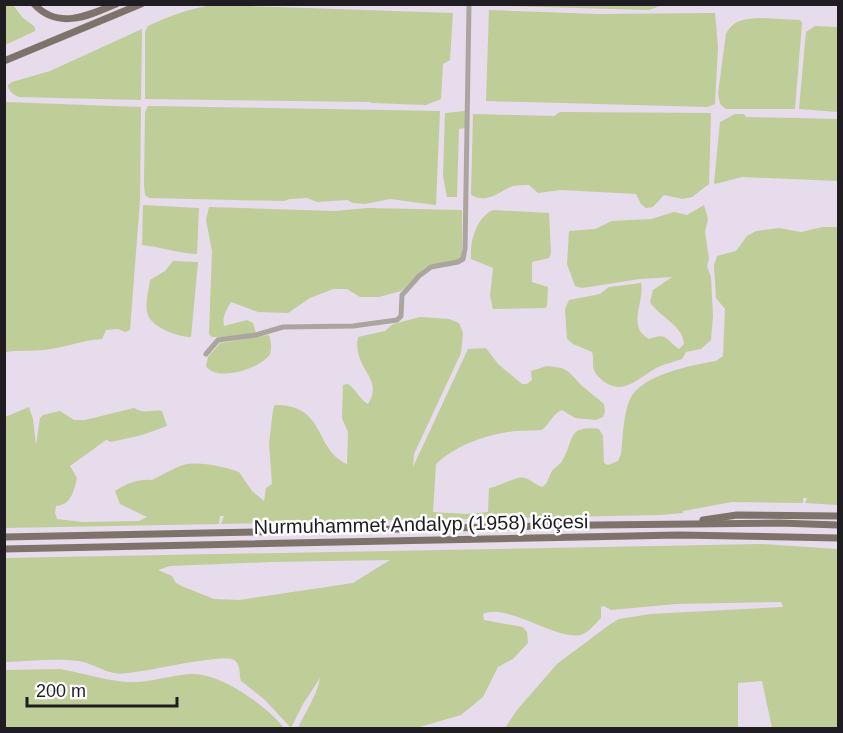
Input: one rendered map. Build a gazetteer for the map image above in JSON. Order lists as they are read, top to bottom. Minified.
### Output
{"streets":{"main road":["Nurmuhammet Andalyp (1958) köçesi"]},"scale_bar":"200 m"}
